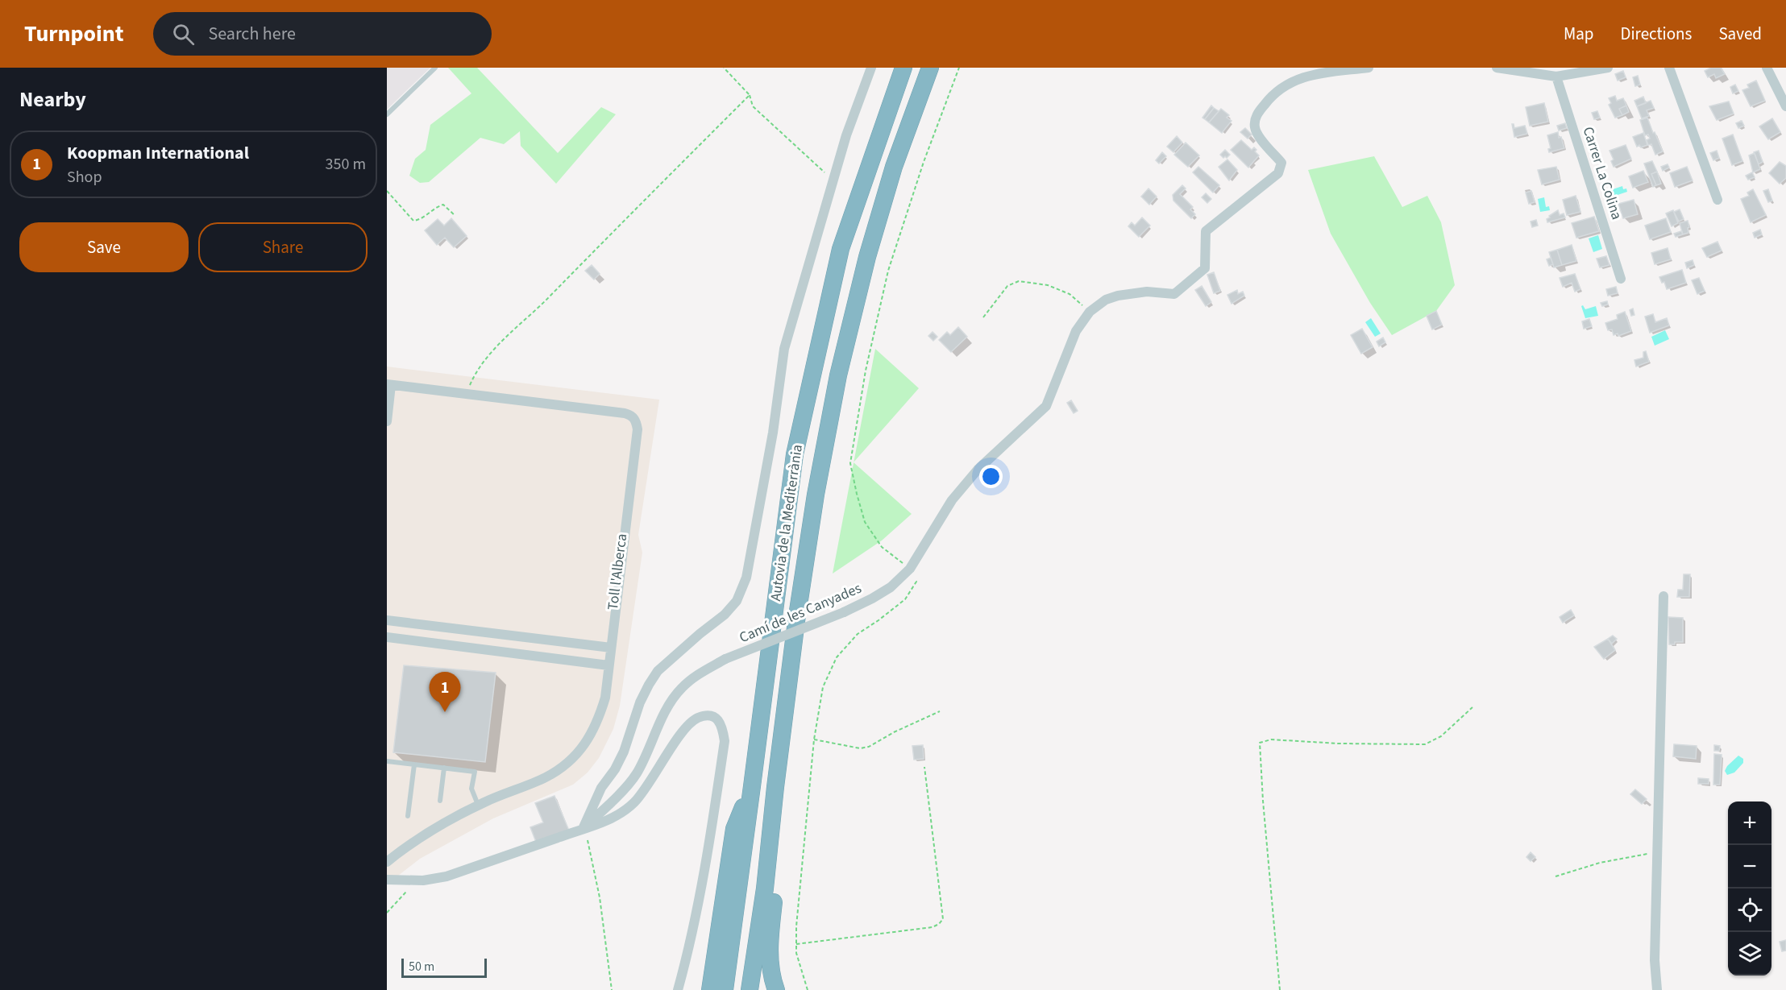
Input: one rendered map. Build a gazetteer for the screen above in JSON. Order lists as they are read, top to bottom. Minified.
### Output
{"streets":{"highway":["Autovia de la Mediterrània"],"street":["Carrer La Colina","Camí de les Canyades"]},"scale_bar":"50 m","page":{"header":"Turnpoint","search":"Search here","nav":["Map","Directions","Saved"],"heading":"Nearby","list":[{"mark":"1","name":"Koopman International","note":"Shop","value":"350 m"}],"buttons":["Save","Share"],"pins":"1","map_buttons":["+","−"],"scale":"50 m"}}
